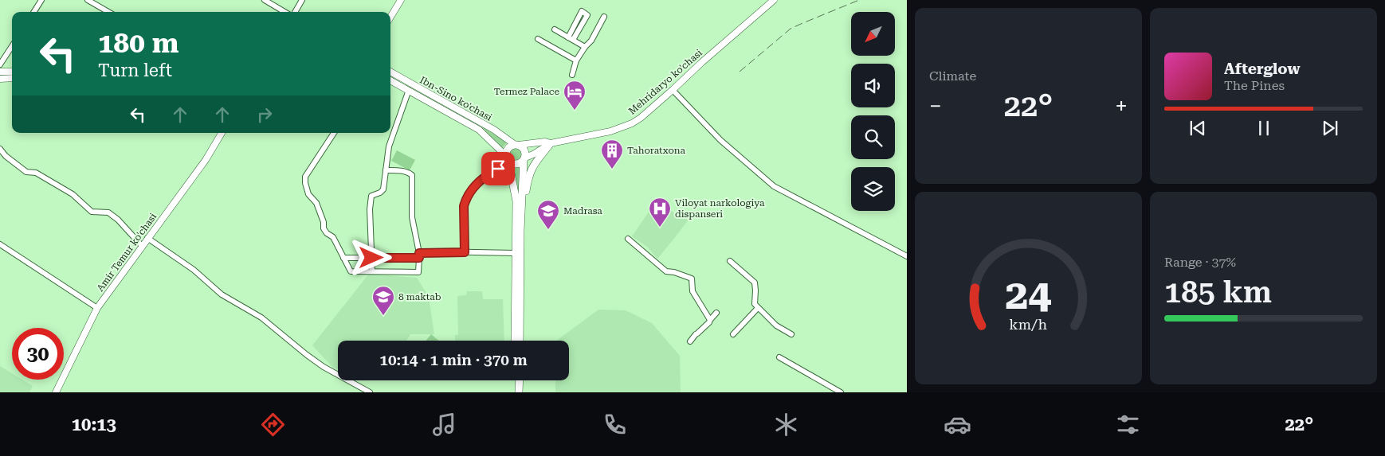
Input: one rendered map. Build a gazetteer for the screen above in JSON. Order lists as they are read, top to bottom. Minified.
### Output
{"streets":{"main road":["Мehridaryo ko'chasi","Ibn-Sino ko'chasi","Amir Temur ko'chasi"]},"places":{"hotel":["Termez Palace"],"building":["Tahoratxona"],"hospital":["Viloyat narkologiya dispanseri"],"school or university":["Madrasa","8 maktab"]},"north":"bottom left","page":{"tile":["Climate",["Range · 37%","185 km"]],"turn":["180 m","Turn left"],"song":["Afterglow","The Pines"],"heat":["−","22°","+"],"limit":"30","trip":"10:14 · 1 min · 370 m","tabs":["10:13","22°"],"gauge":["24","km/h"]}}
